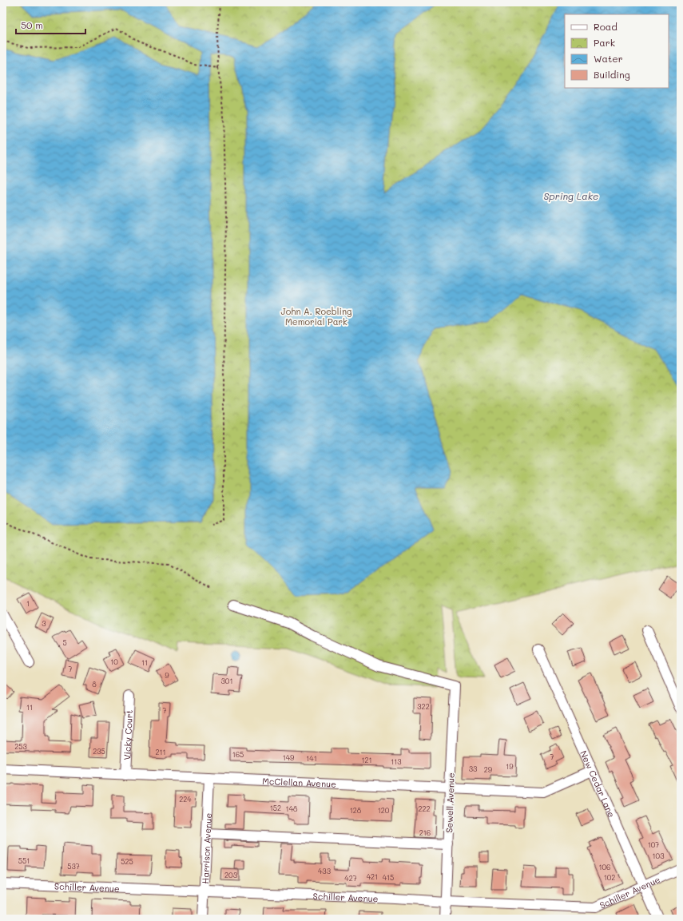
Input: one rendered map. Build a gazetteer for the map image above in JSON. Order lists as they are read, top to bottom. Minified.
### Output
{"streets":{"street":["Vicky Court","McClellan Avenue","New Cedar Lane","Sewell Avenue","Harrison Avenue","Schiller Avenue"]},"crossings":[["Vicky Court","McClellan Avenue"],["McClellan Avenue","New Cedar Lane"],["McClellan Avenue","Sewell Avenue"],["McClellan Avenue","Harrison Avenue"],["New Cedar Lane","Schiller Avenue"],["Sewell Avenue","Schiller Avenue"],["Harrison Avenue","Schiller Avenue"]],"water":["Spring Lake"],"parks":["John A. Roebling Memorial Park"],"house_numbers":["1","3","5","10","11","7","9","301","8","322","11","7","253","235","211","165","7","149","141","121","113","19","33","29","224","152","148","222","128","120","216","107","103","551","525","537","106","433","203","421","415","102","427"],"legend":["Road","Park","Water","Building"],"scale_bar":"50 m"}
